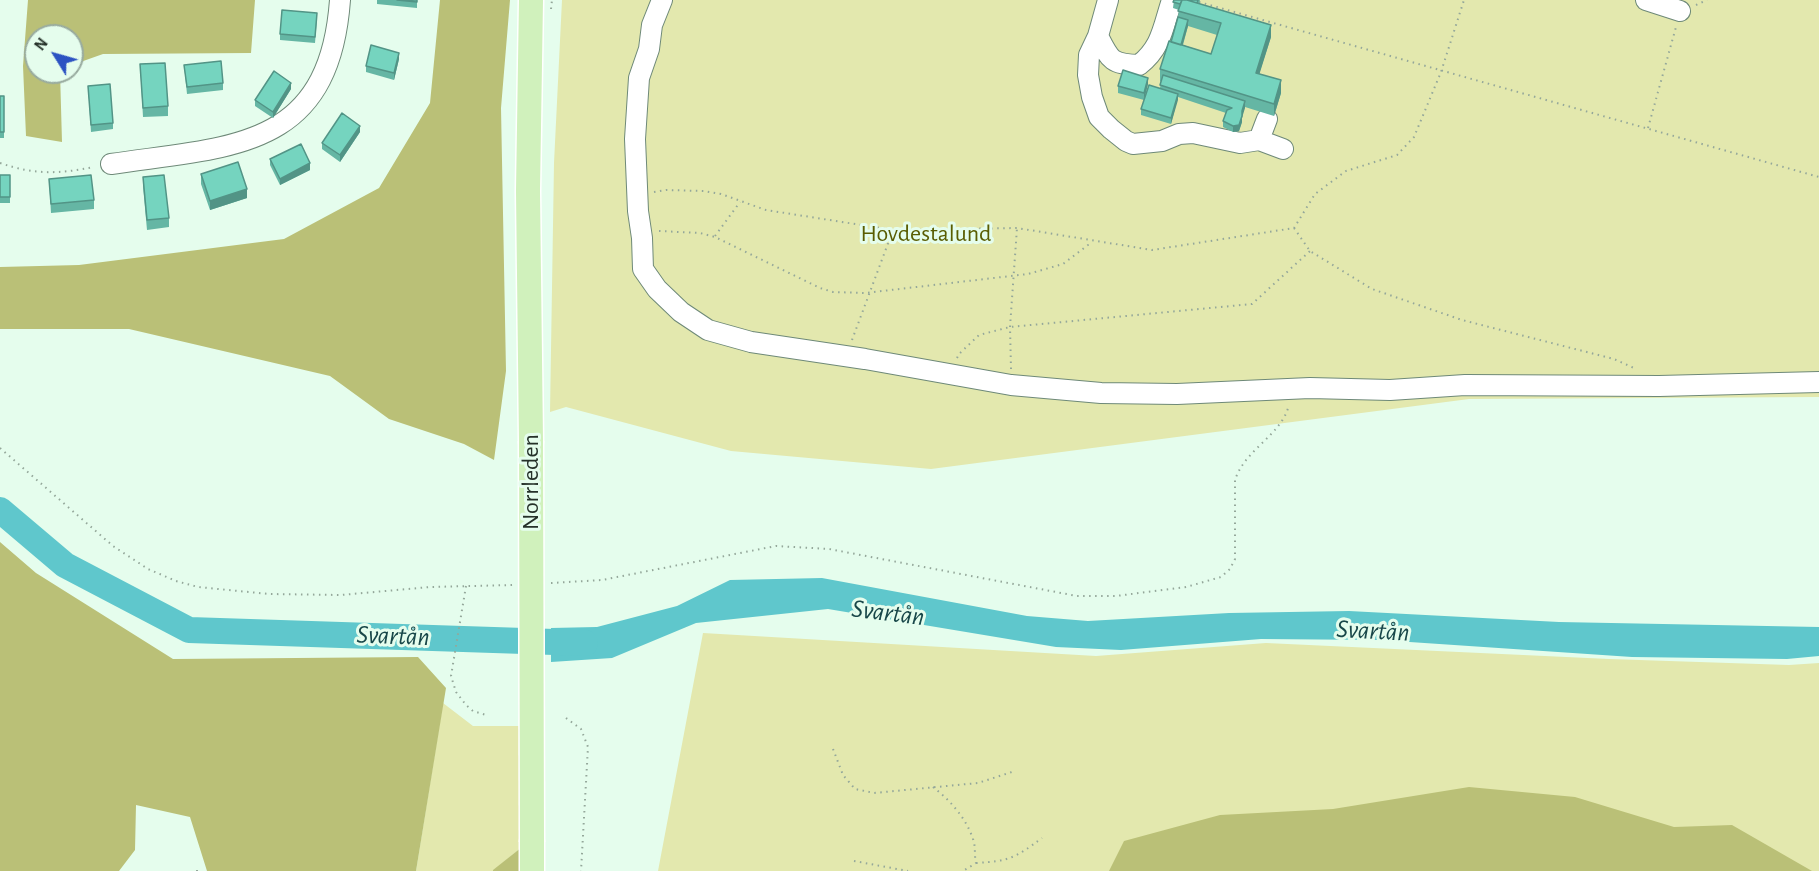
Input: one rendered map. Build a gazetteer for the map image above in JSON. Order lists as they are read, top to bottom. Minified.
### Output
{"streets":{"main road":["Norrleden"]},"water":["Svartån"],"parks":["Hovdestalund"],"north":"top left"}
